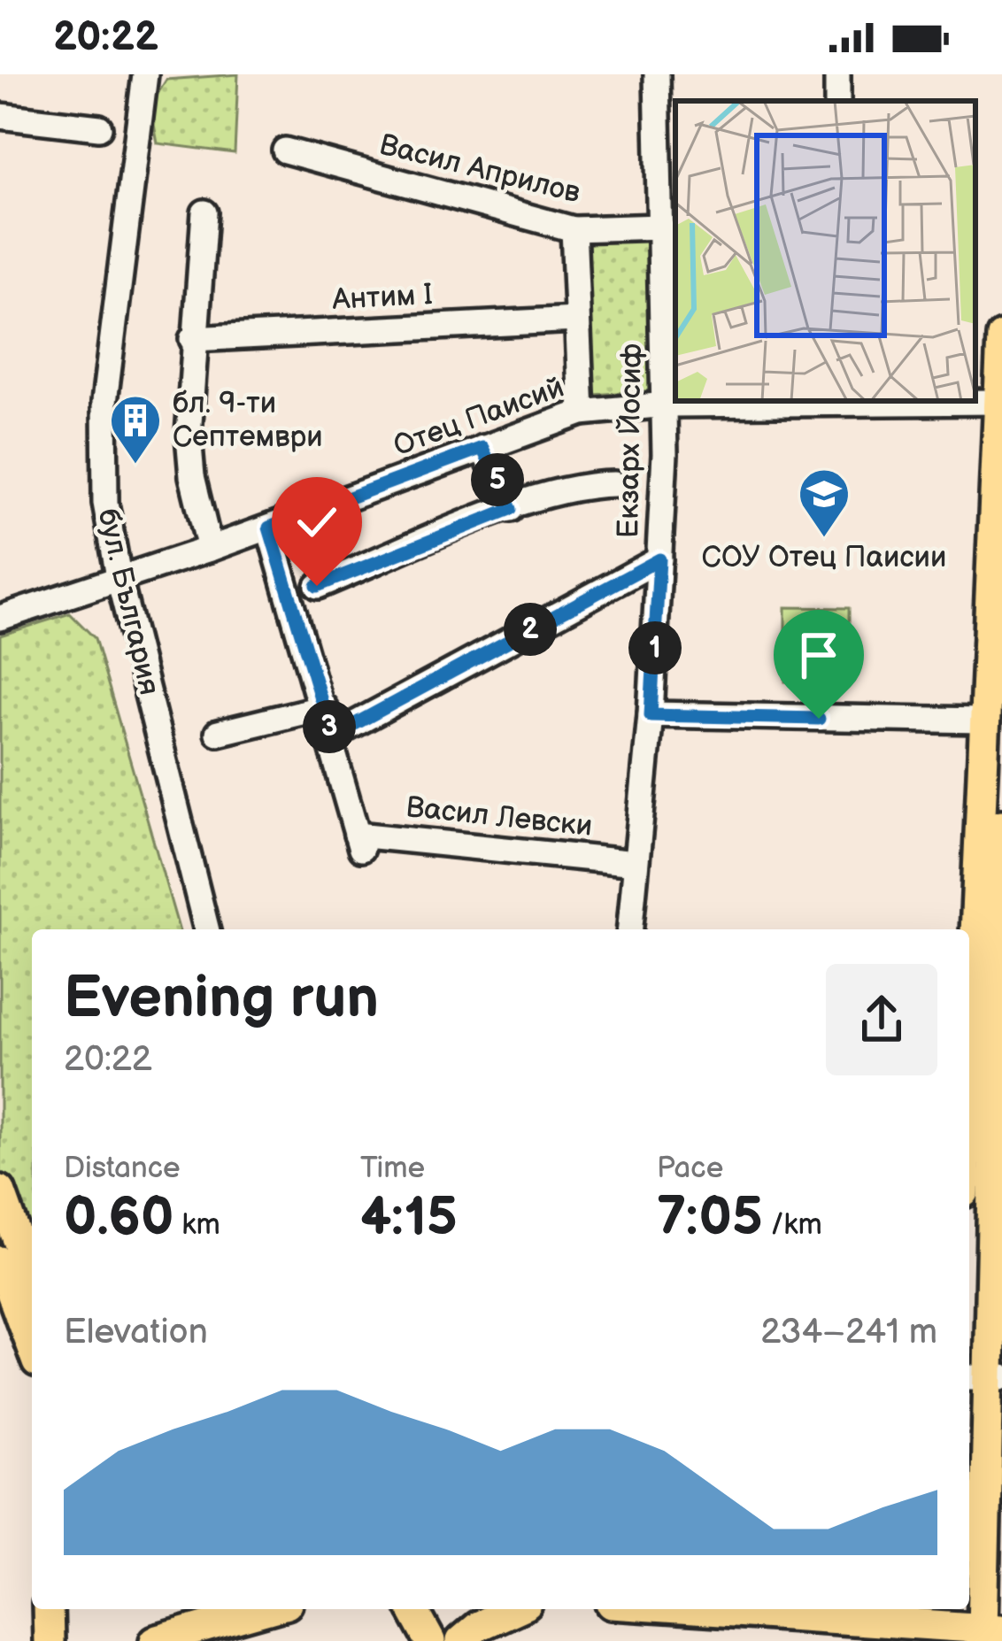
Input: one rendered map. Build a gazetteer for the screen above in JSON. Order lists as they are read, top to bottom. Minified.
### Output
{"streets":{"street":["Васил Априлов","Антим I","Отец Паисий","Екзарх Йосиф","бул. България","Васил Левски"]},"crossings":[["Васил Априлов","Екзарх Йосиф"],["Отец Паисий","Екзарх Йосиф"],["Отец Паисий","бул. България"],["Екзарх Йосиф","Васил Левски"]],"places":{"building":["бл. 9-ти Септември"],"school or university":["СОУ Отец Паисии"]},"page":{"status":"20:22","pins":["5","2","1","3"],"heading":["Evening run","20:22"],"stats":[["Distance","0.60 km"],["Time","4:15"],["Pace","7:05 /km"]],"chart":["Elevation","234–241 m"]}}
